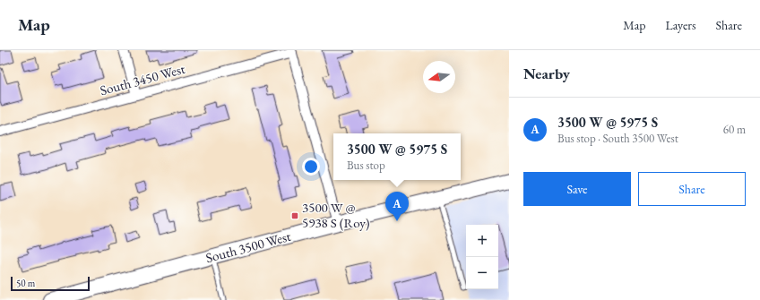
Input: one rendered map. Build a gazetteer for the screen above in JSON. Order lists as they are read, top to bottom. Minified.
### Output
{"streets":{"main road":["South 3500 West"],"street":["South 3450 West"]},"places":{"transit":["3500 W @ 5938 S (Roy)"]},"scale_bar":"50 m","north":"left","page":{"header":"Map","nav":["Map","Layers","Share"],"heading":"Nearby","list":[{"mark":"A","name":"3500 W @ 5975 S","note":"Bus stop · South 3500 West","value":"60 m"}],"popup":["3500 W @ 5975 S","Bus stop"],"buttons":["Save","Share"],"pins":"A","map_buttons":["+","−"],"scale":"50 m"}}
